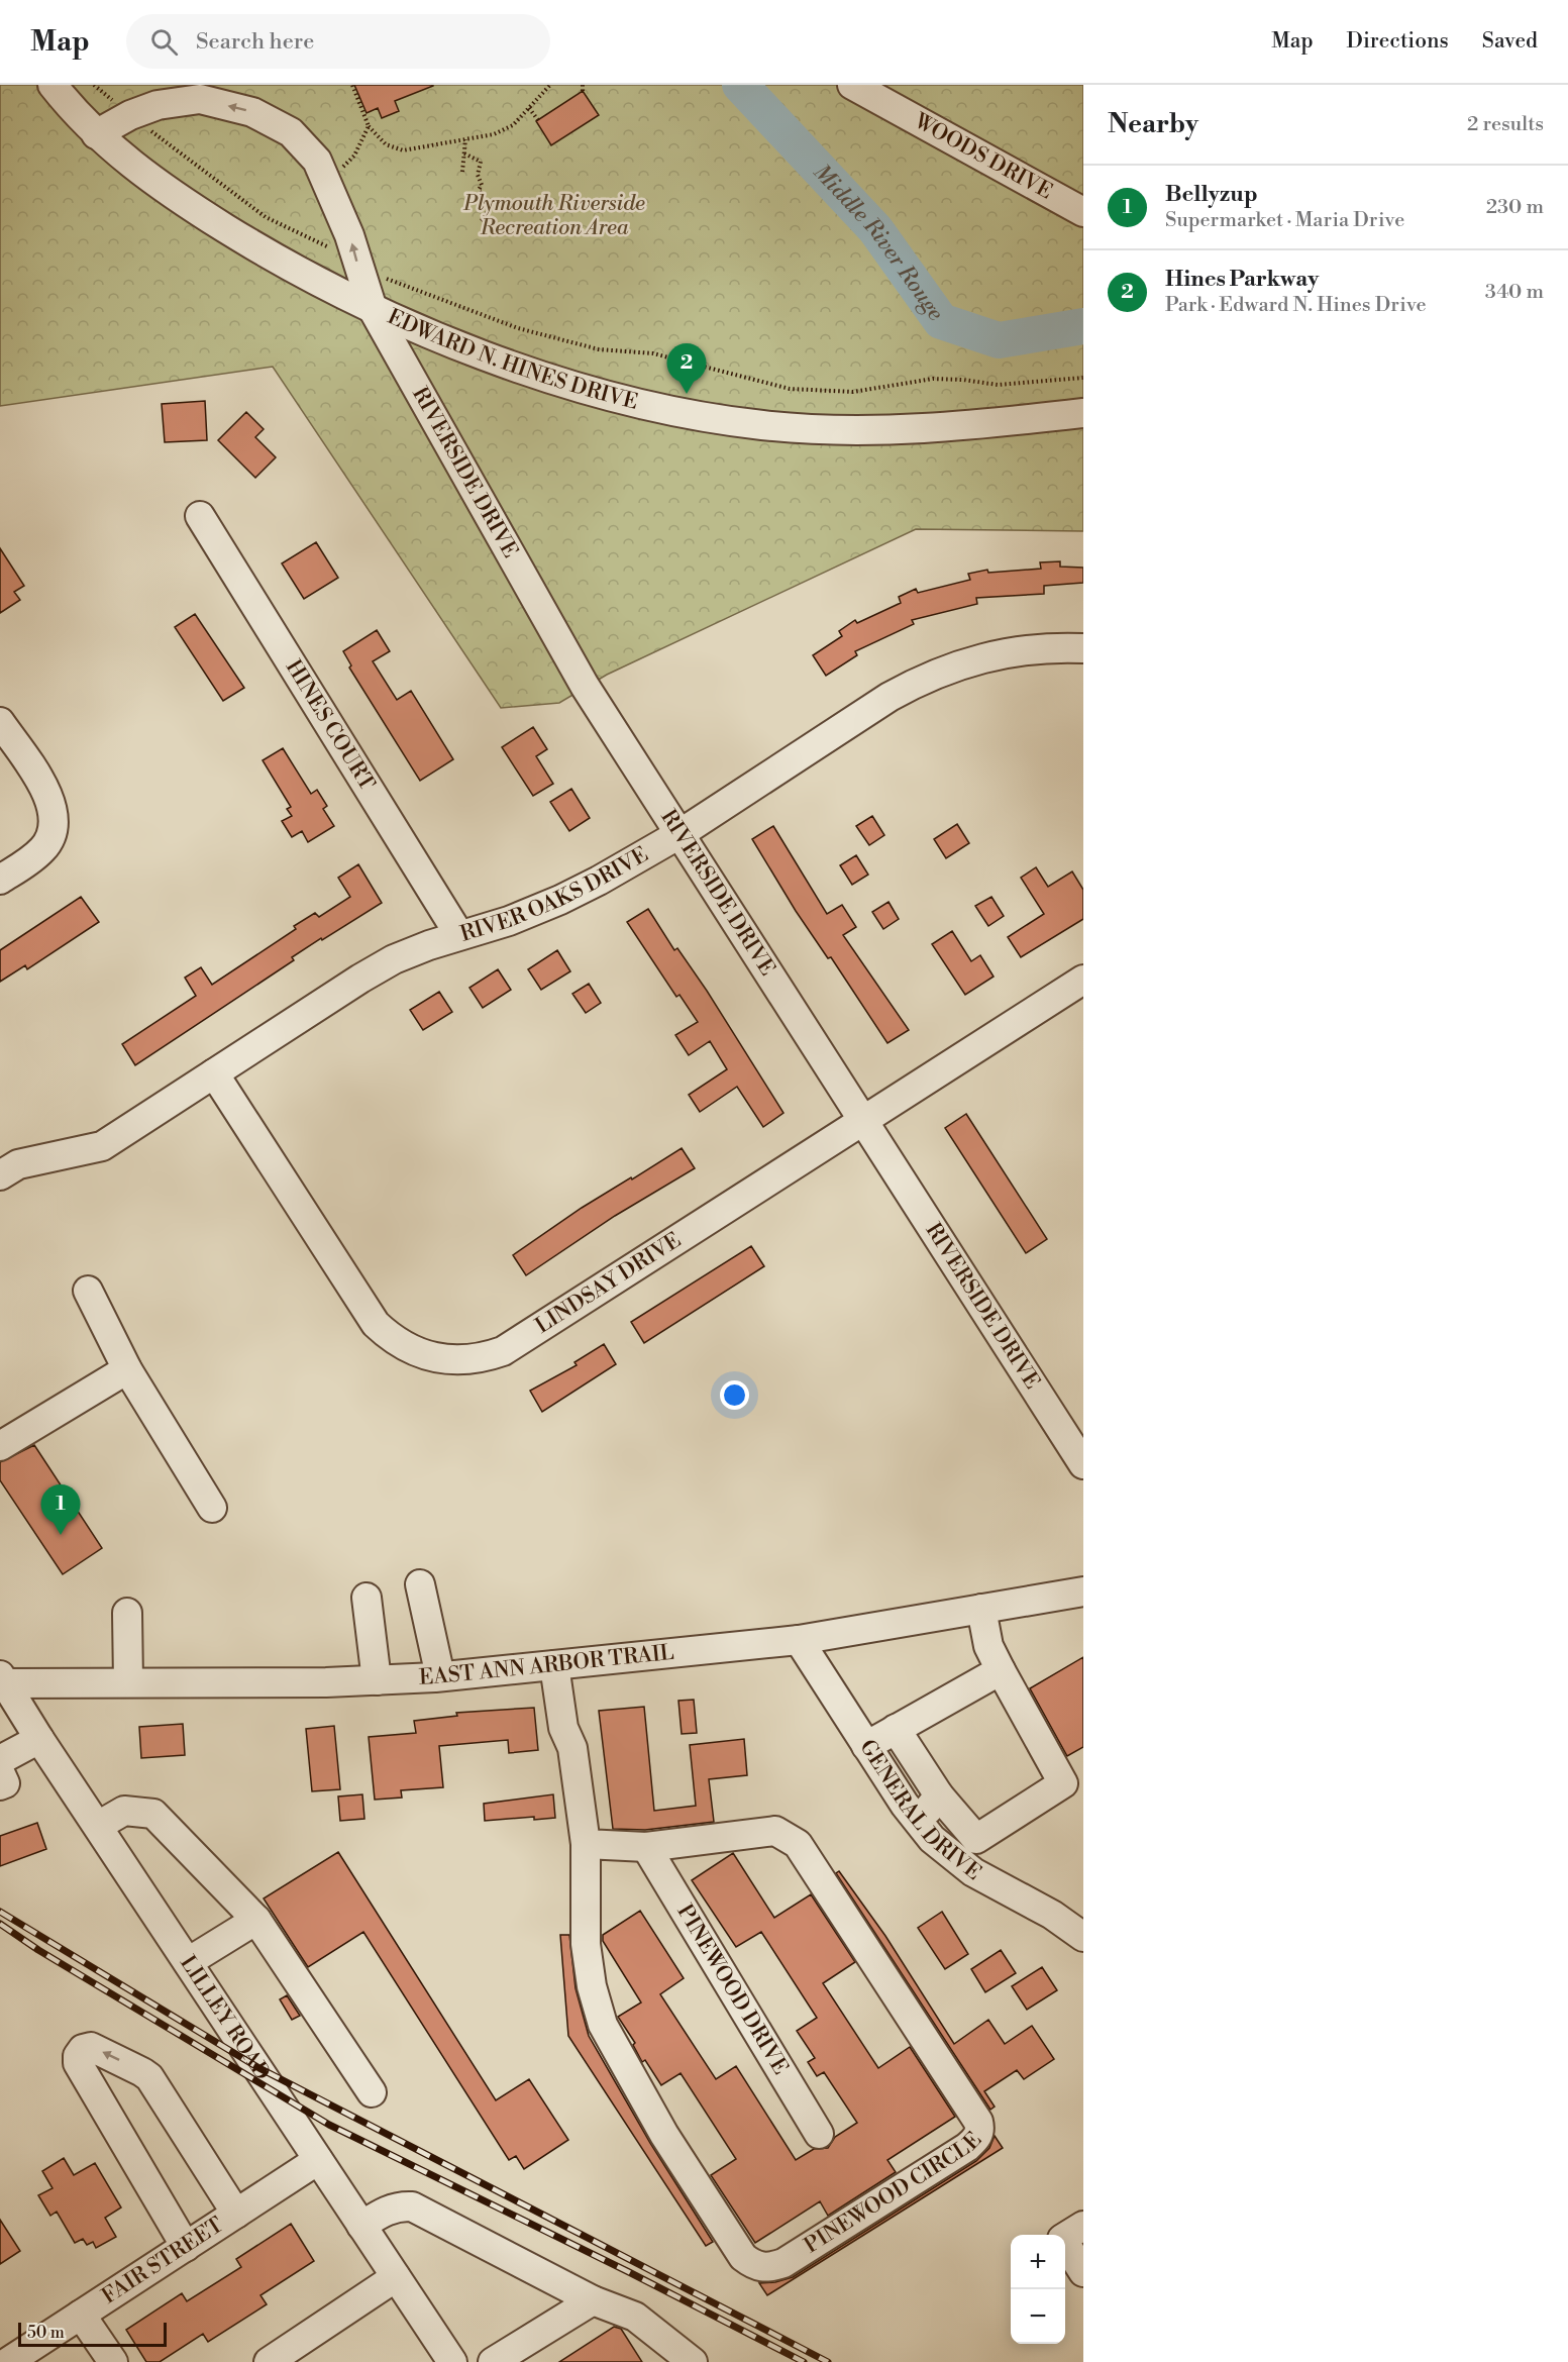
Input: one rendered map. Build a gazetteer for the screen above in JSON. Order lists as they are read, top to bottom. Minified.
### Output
{"streets":{"street":["WOODS DRIVE","EDWARD N. HINES DRIVE","RIVERSIDE DRIVE","HINES COURT","RIVER OAKS DRIVE","LINDSAY DRIVE","EAST ANN ARBOR TRAIL","GENERAL DRIVE","PINEWOOD DRIVE","LILLEY ROAD","PINEWOOD CIRCLE","FAIR STREET"]},"crossings":[["EDWARD N. HINES DRIVE","RIVERSIDE DRIVE"],["RIVERSIDE DRIVE","RIVER OAKS DRIVE"],["RIVERSIDE DRIVE","LINDSAY DRIVE"],["HINES COURT","RIVER OAKS DRIVE"],["RIVER OAKS DRIVE","LINDSAY DRIVE"],["EAST ANN ARBOR TRAIL","GENERAL DRIVE"],["EAST ANN ARBOR TRAIL","LILLEY ROAD"],["PINEWOOD DRIVE","PINEWOOD CIRCLE"],["LILLEY ROAD","FAIR STREET"]],"water":["Middle River Rouge"],"parks":["Plymouth Riverside Recreation Area"],"scale_bar":"50 m","page":{"header":"Map","search":"Search here","nav":["Map","Directions","Saved"],"heading":["Nearby","2 results"],"list":[{"mark":"1","name":"Bellyzup","note":"Supermarket · Maria Drive","value":"230 m"},{"mark":"2","name":"Hines Parkway","note":"Park · Edward N. Hines Drive","value":"340 m"}],"pins":["2","1"],"map_buttons":["+","−"],"scale":"50 m"}}
